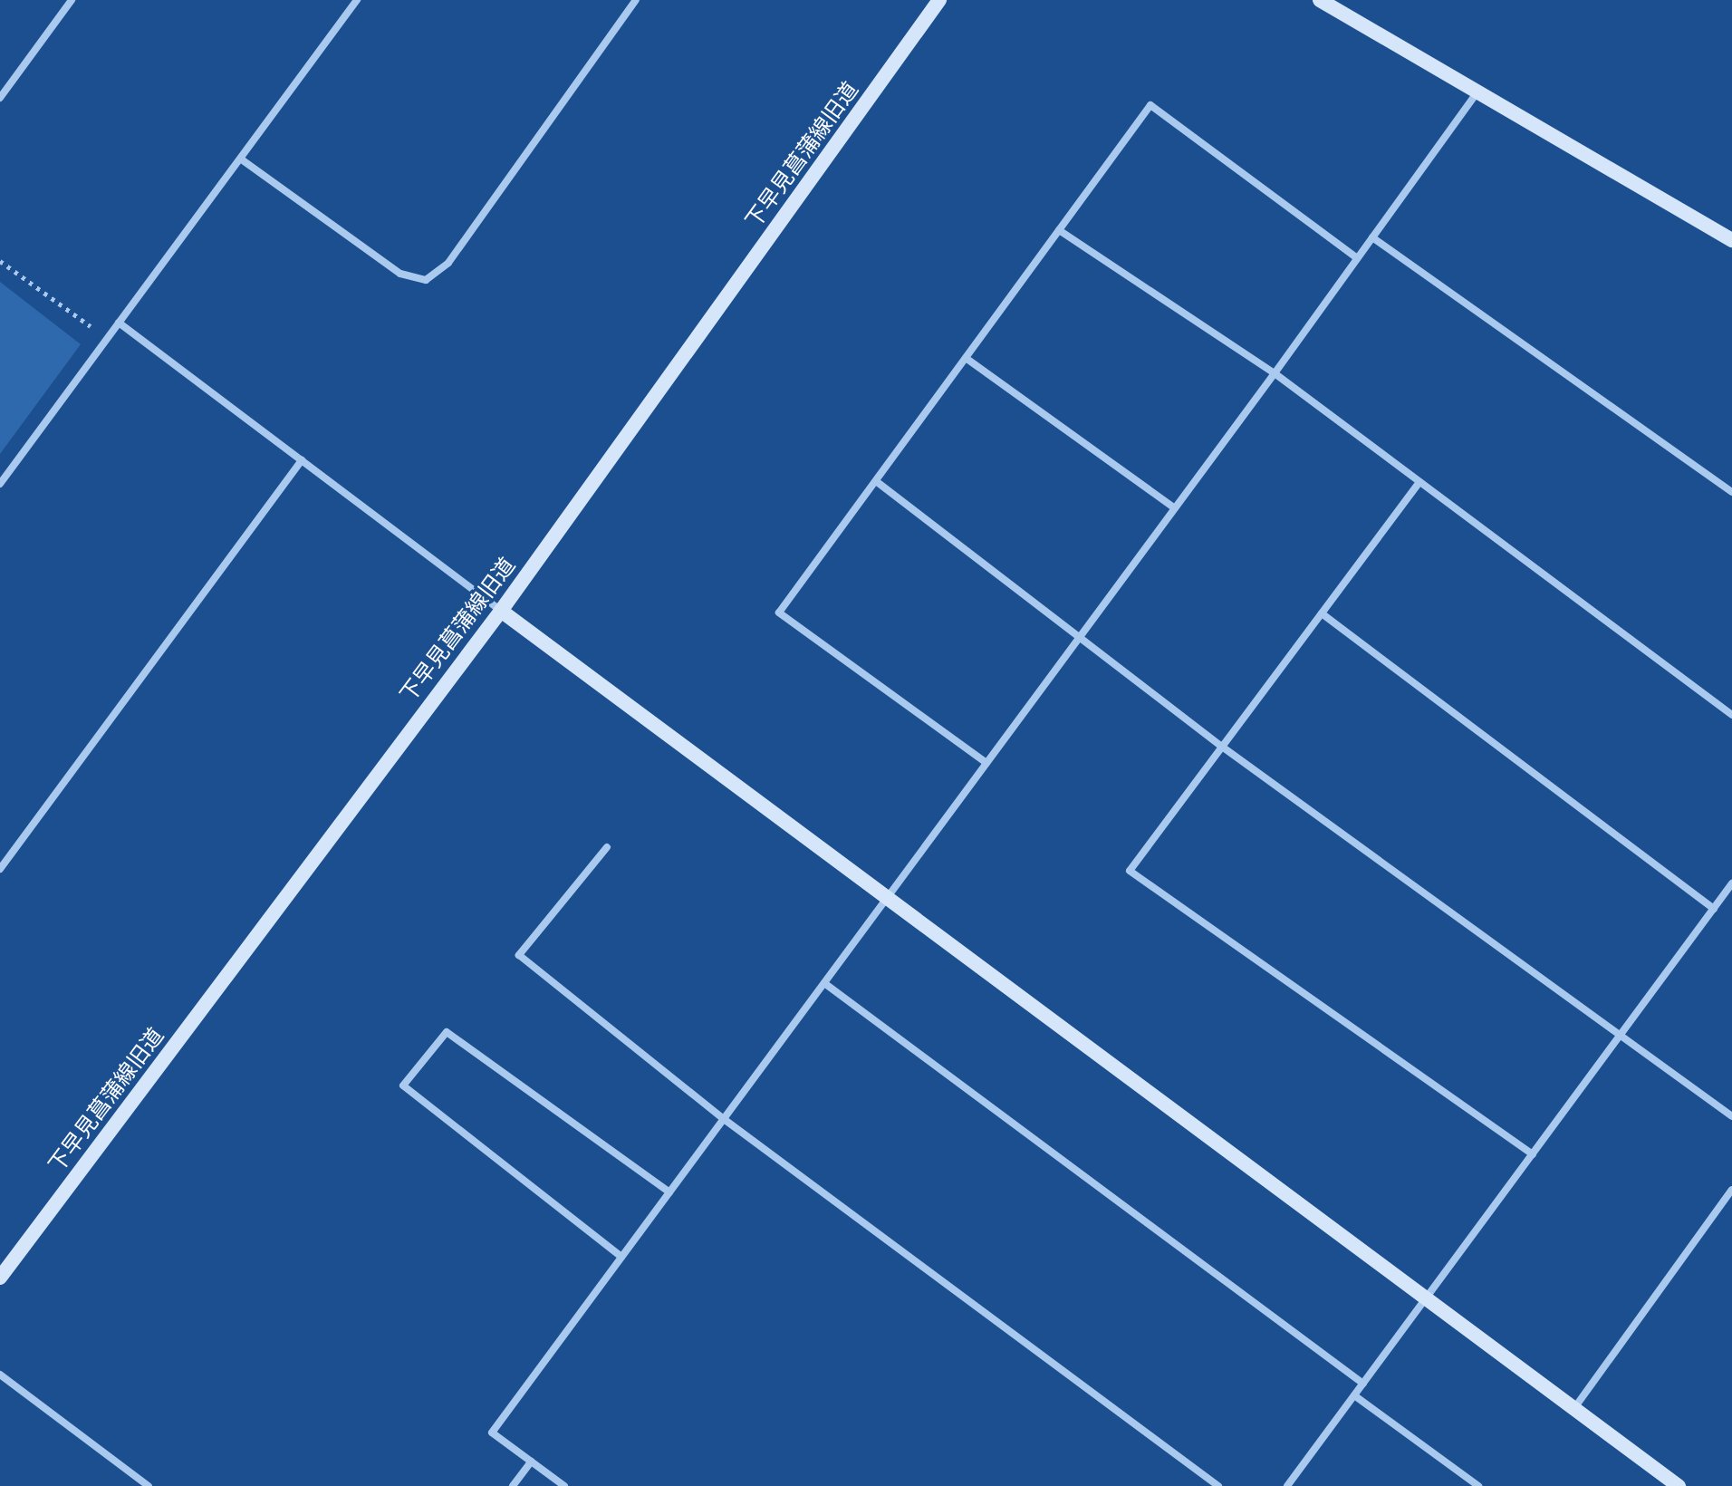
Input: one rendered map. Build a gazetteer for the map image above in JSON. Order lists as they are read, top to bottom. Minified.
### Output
{"streets":{"street":["下早見菖蒲線旧道"]}}
